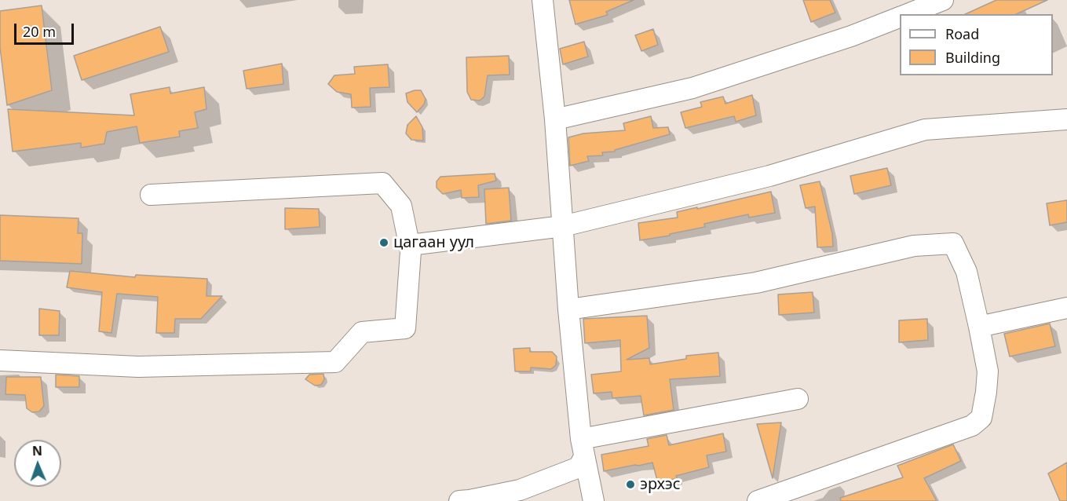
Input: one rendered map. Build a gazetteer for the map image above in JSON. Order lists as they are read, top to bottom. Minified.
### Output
{"places":["цагаан уул","эрхэс"],"legend":["Road","Building"],"scale_bar":"20 m","north":"top"}
